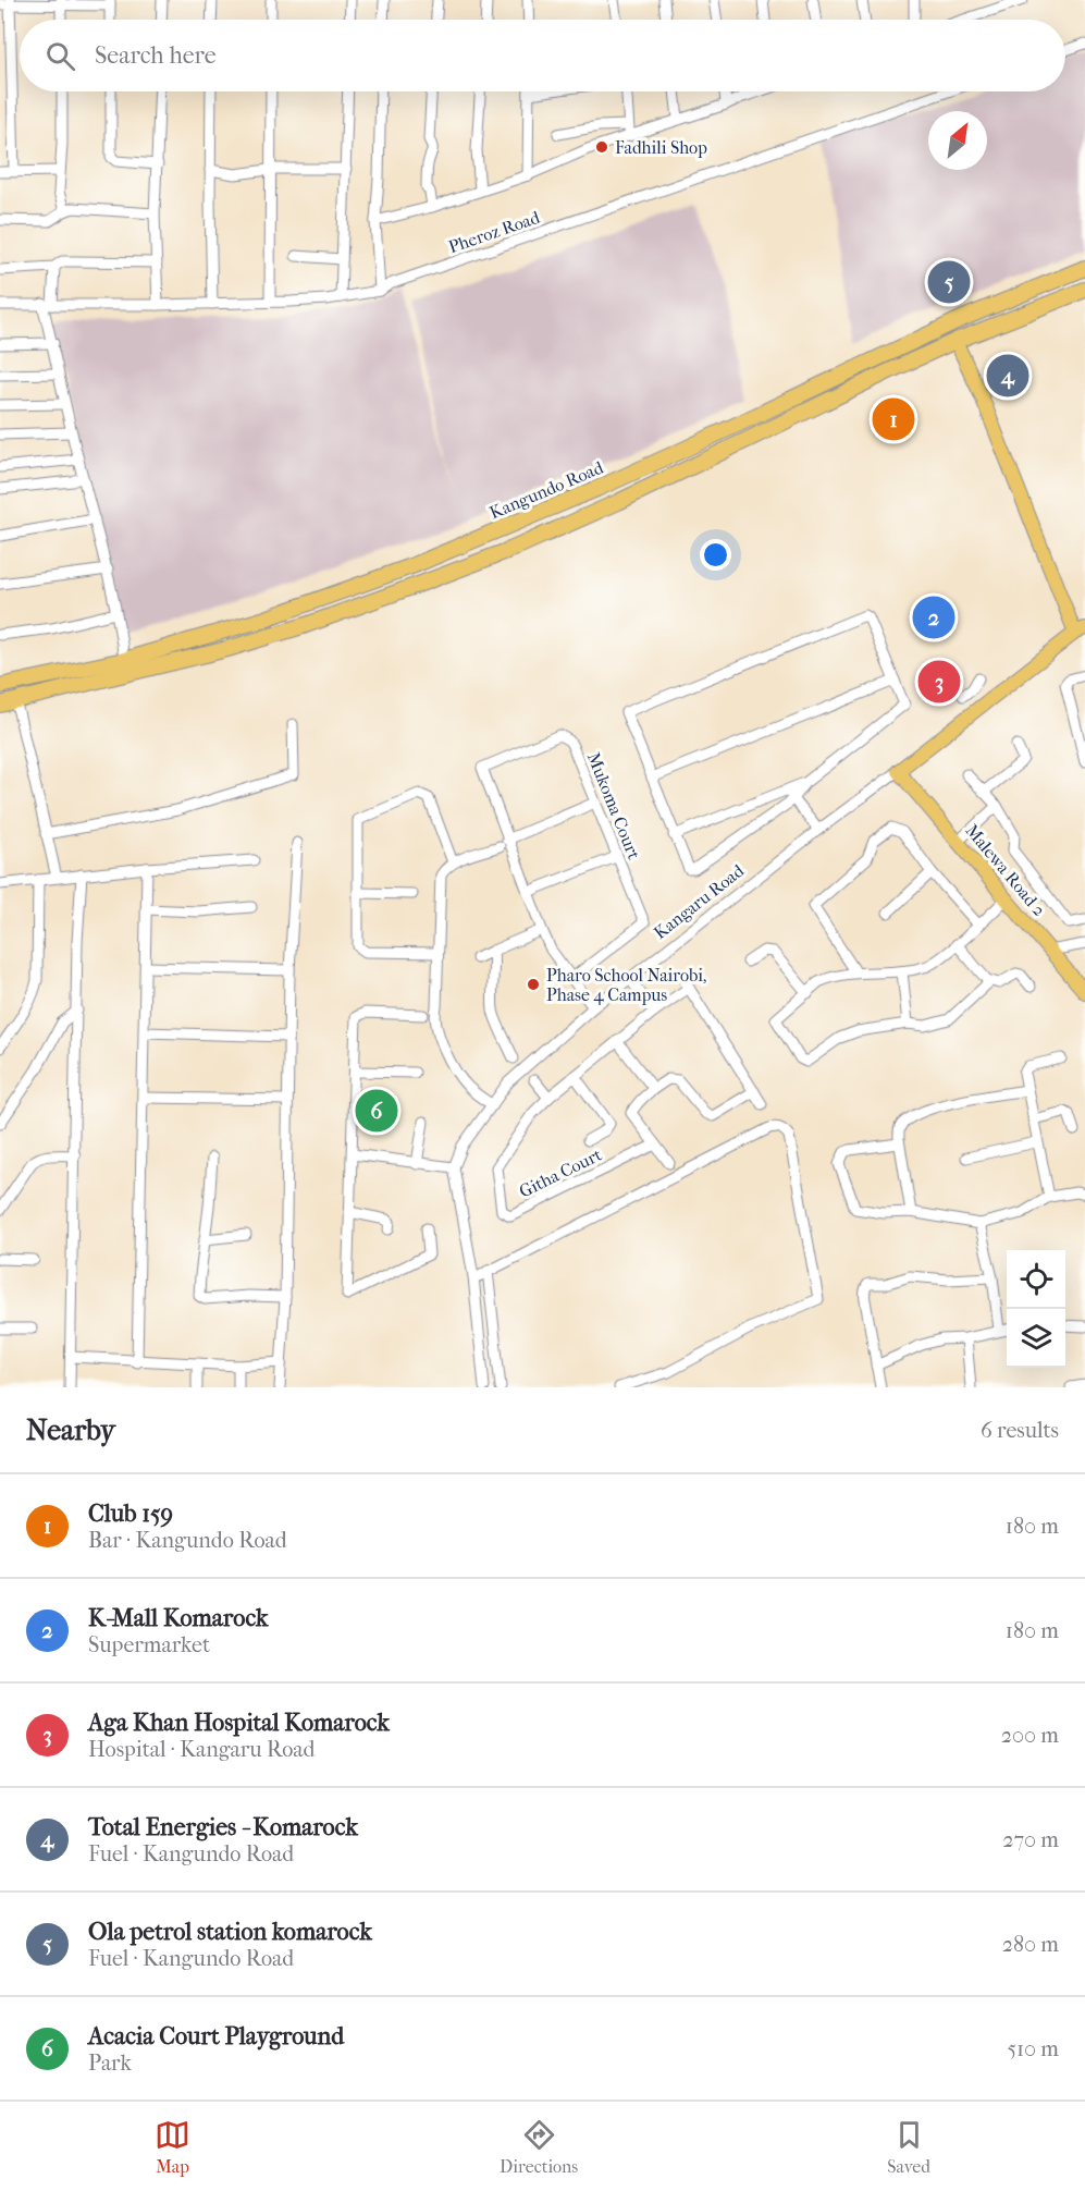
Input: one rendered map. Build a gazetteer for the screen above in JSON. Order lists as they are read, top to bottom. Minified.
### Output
{"streets":{"highway":["Kangundo Road"],"main road":["Malewa Road 2","Kangaru Road"],"street":["Pheroz Road","Mukoma Court","Githa Court"]},"crossings":[["Malewa Road 2","Kangaru Road"]],"places":["Fadhili Shop","Pharo School Nairobi, Phase 4 Campus"],"north":"top right","page":{"search":"Search here","pins":["5","4","1","2","3","6"],"heading":["Nearby","6 results"],"list":[{"mark":"1","name":"Club 159","note":"Bar · Kangundo Road","value":"180 m"},{"mark":"2","name":"K-Mall Komarock","note":"Supermarket","value":"180 m"},{"mark":"3","name":"Aga Khan Hospital Komarock","note":"Hospital · Kangaru Road","value":"200 m"},{"mark":"4","name":"Total Energies - Komarock","note":"Fuel · Kangundo Road","value":"270 m"},{"mark":"5","name":"Ola petrol station komarock","note":"Fuel · Kangundo Road","value":"280 m"},{"mark":"6","name":"Acacia Court Playground","note":"Park","value":"510 m"}],"nav":["Map","Directions","Saved"]}}
